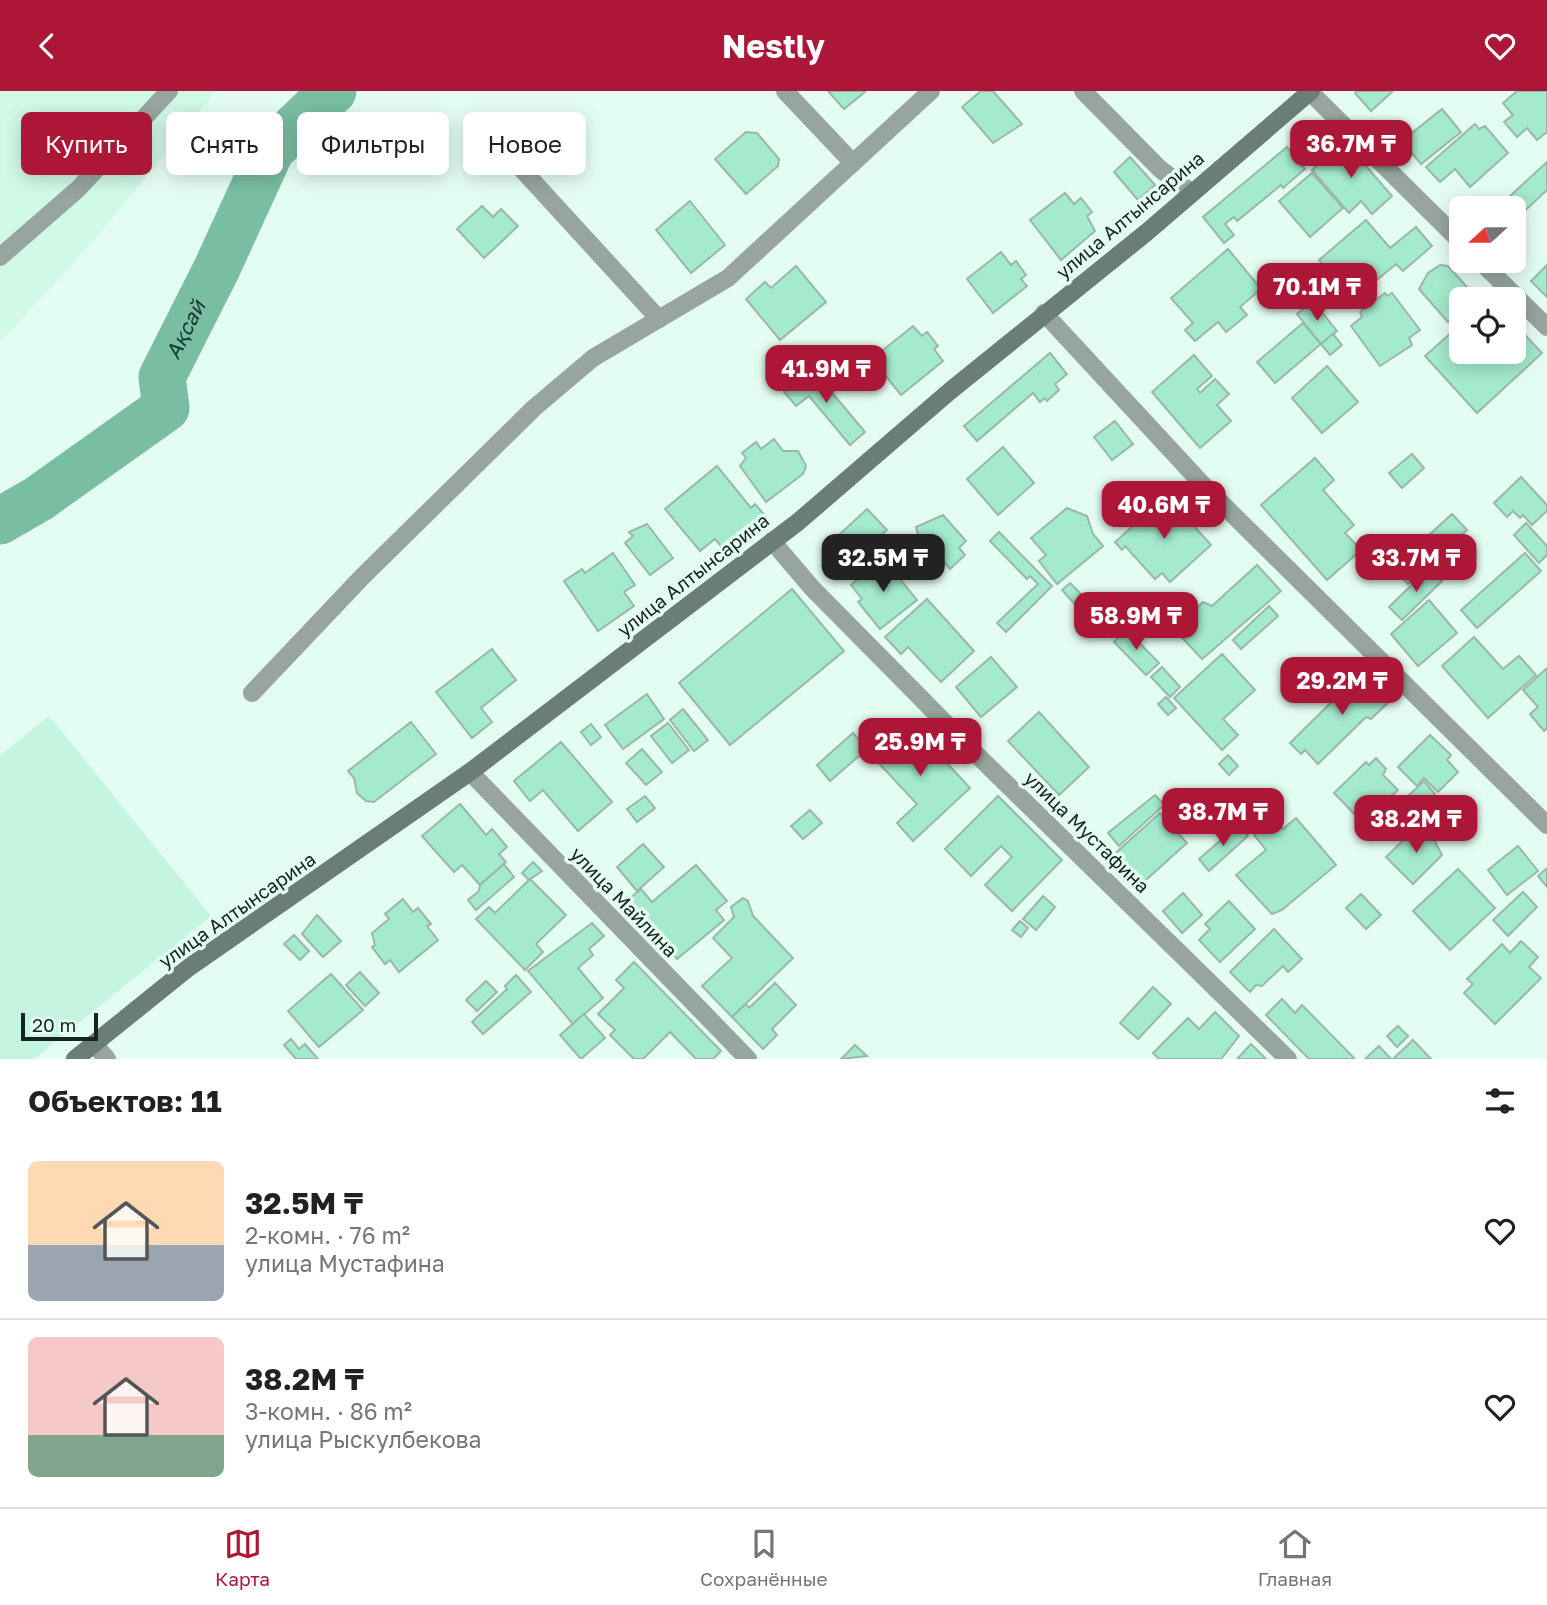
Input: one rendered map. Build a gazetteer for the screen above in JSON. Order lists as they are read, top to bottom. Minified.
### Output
{"streets":{"street":["улица Алтынсарина","улица Мустафина","улица Майлина"]},"crossings":[["улица Алтынсарина","улица Мустафина"],["улица Алтынсарина","улица Майлина"]],"water":["Ақсай"],"scale_bar":"20 m","north":"left","page":{"header":"Nestly","chip":["Купить","Снять","Фильтры","Новое"],"price":["36.7M ₸","70.1M ₸","41.9M ₸","40.6M ₸","32.5M ₸","33.7M ₸","58.9M ₸","29.2M ₸","25.9M ₸","38.7M ₸","38.2M ₸"],"scale":"20 m","heading":"Объектов: 11","list":[{"name":"32.5M ₸","note":"2-комн. · 76 m² · улица Мустафина"},{"name":"38.2M ₸","note":"3-комн. · 86 m² · улица Рыскулбекова"}],"tabs":["Карта","Сохранённые","Главная"]}}
